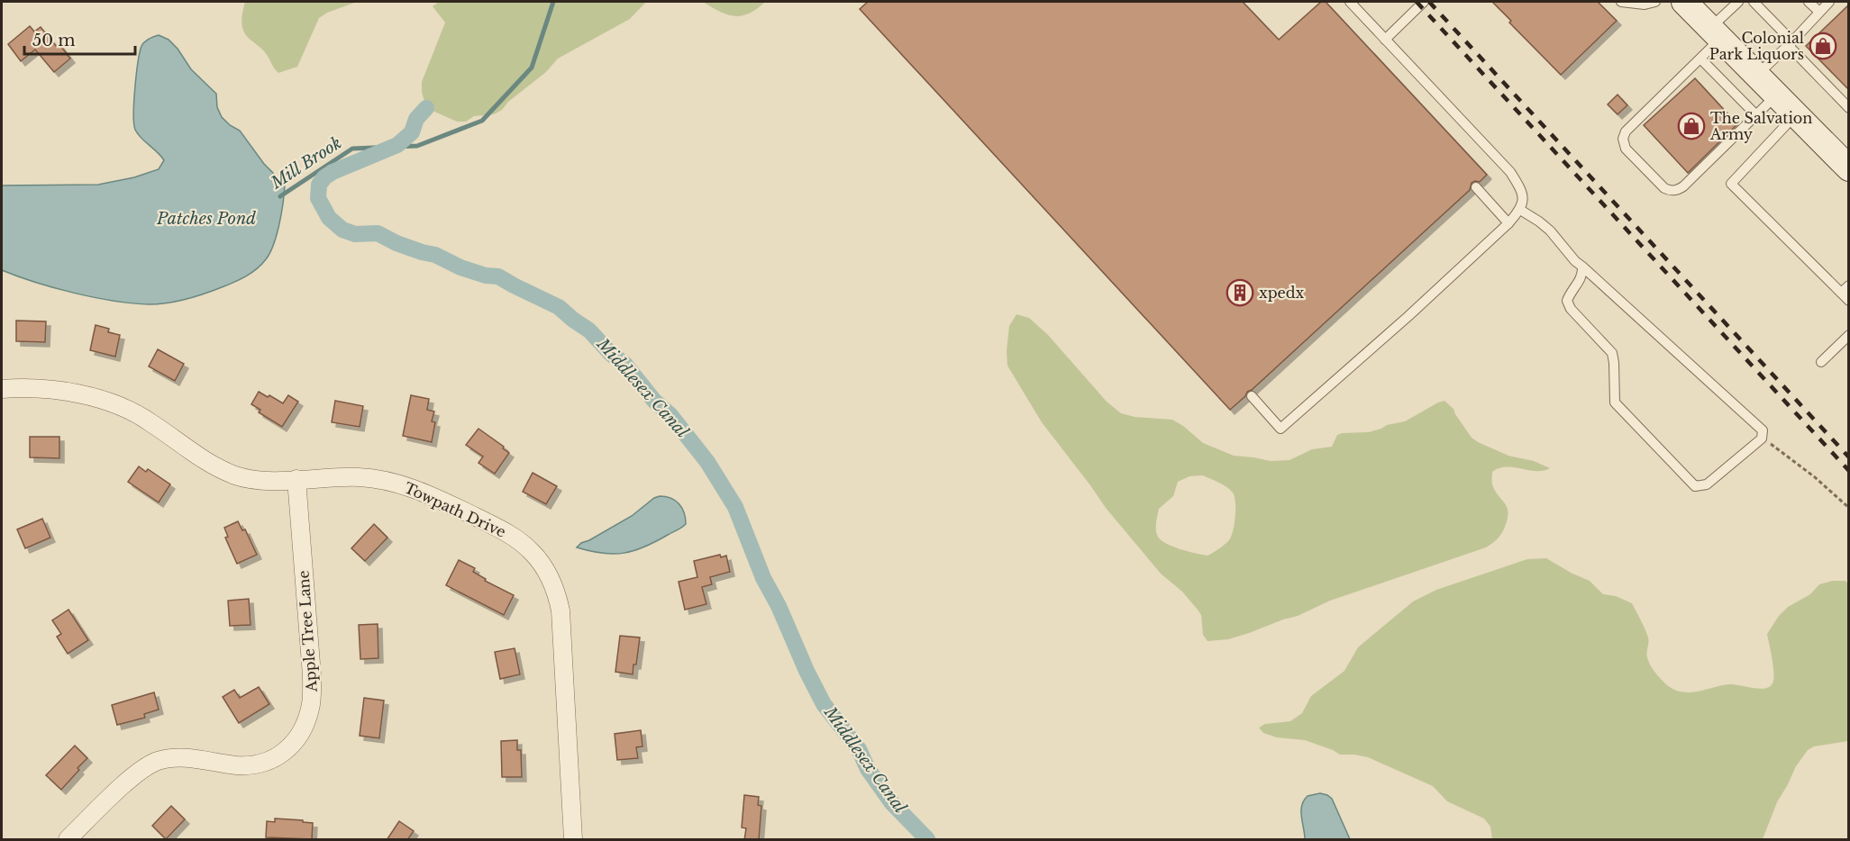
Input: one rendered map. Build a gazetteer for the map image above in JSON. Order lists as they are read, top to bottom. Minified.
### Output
{"streets":{"street":["Towpath Drive","Apple Tree Lane"]},"crossings":[["Towpath Drive","Apple Tree Lane"]],"water":["Mill Brook","Patches Pond","Middlesex Canal"],"places":{"shop":["Colonial Park Liquors","The Salvation Army"],"building":["xpedx"]},"scale_bar":"50 m"}
